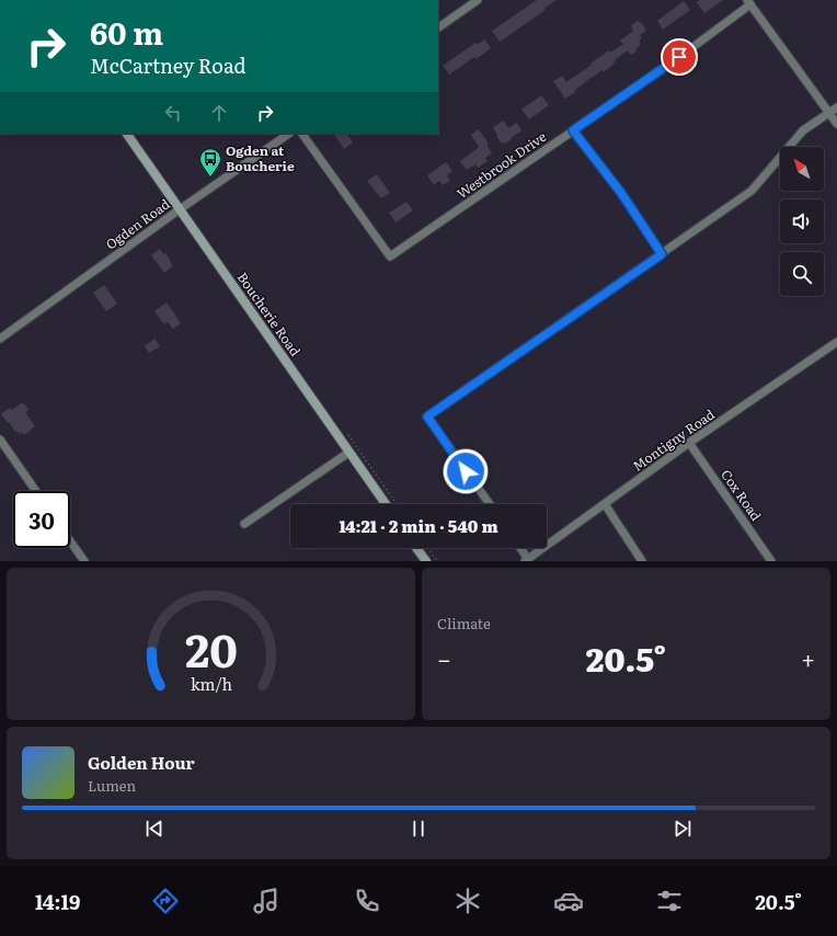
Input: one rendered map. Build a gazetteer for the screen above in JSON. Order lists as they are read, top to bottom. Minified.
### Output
{"streets":{"main road":["Boucherie Road"],"street":["Westbrook Drive","Ogden Road","Montigny Road","Cox Road"]},"crossings":[["Ogden Road","Boucherie Road"],["Montigny Road","Cox Road"]],"places":{"bus stop":["Ogden at Boucherie"]},"north":"top left","page":{"turn":["60 m","McCartney Road"],"limit":"30","trip":"14:21 · 2 min · 540 m","tile":"Climate","heat":["−","20.5°","+"],"song":["Golden Hour","Lumen"],"tabs":["14:19","20.5°"],"gauge":["20","km/h"]}}
